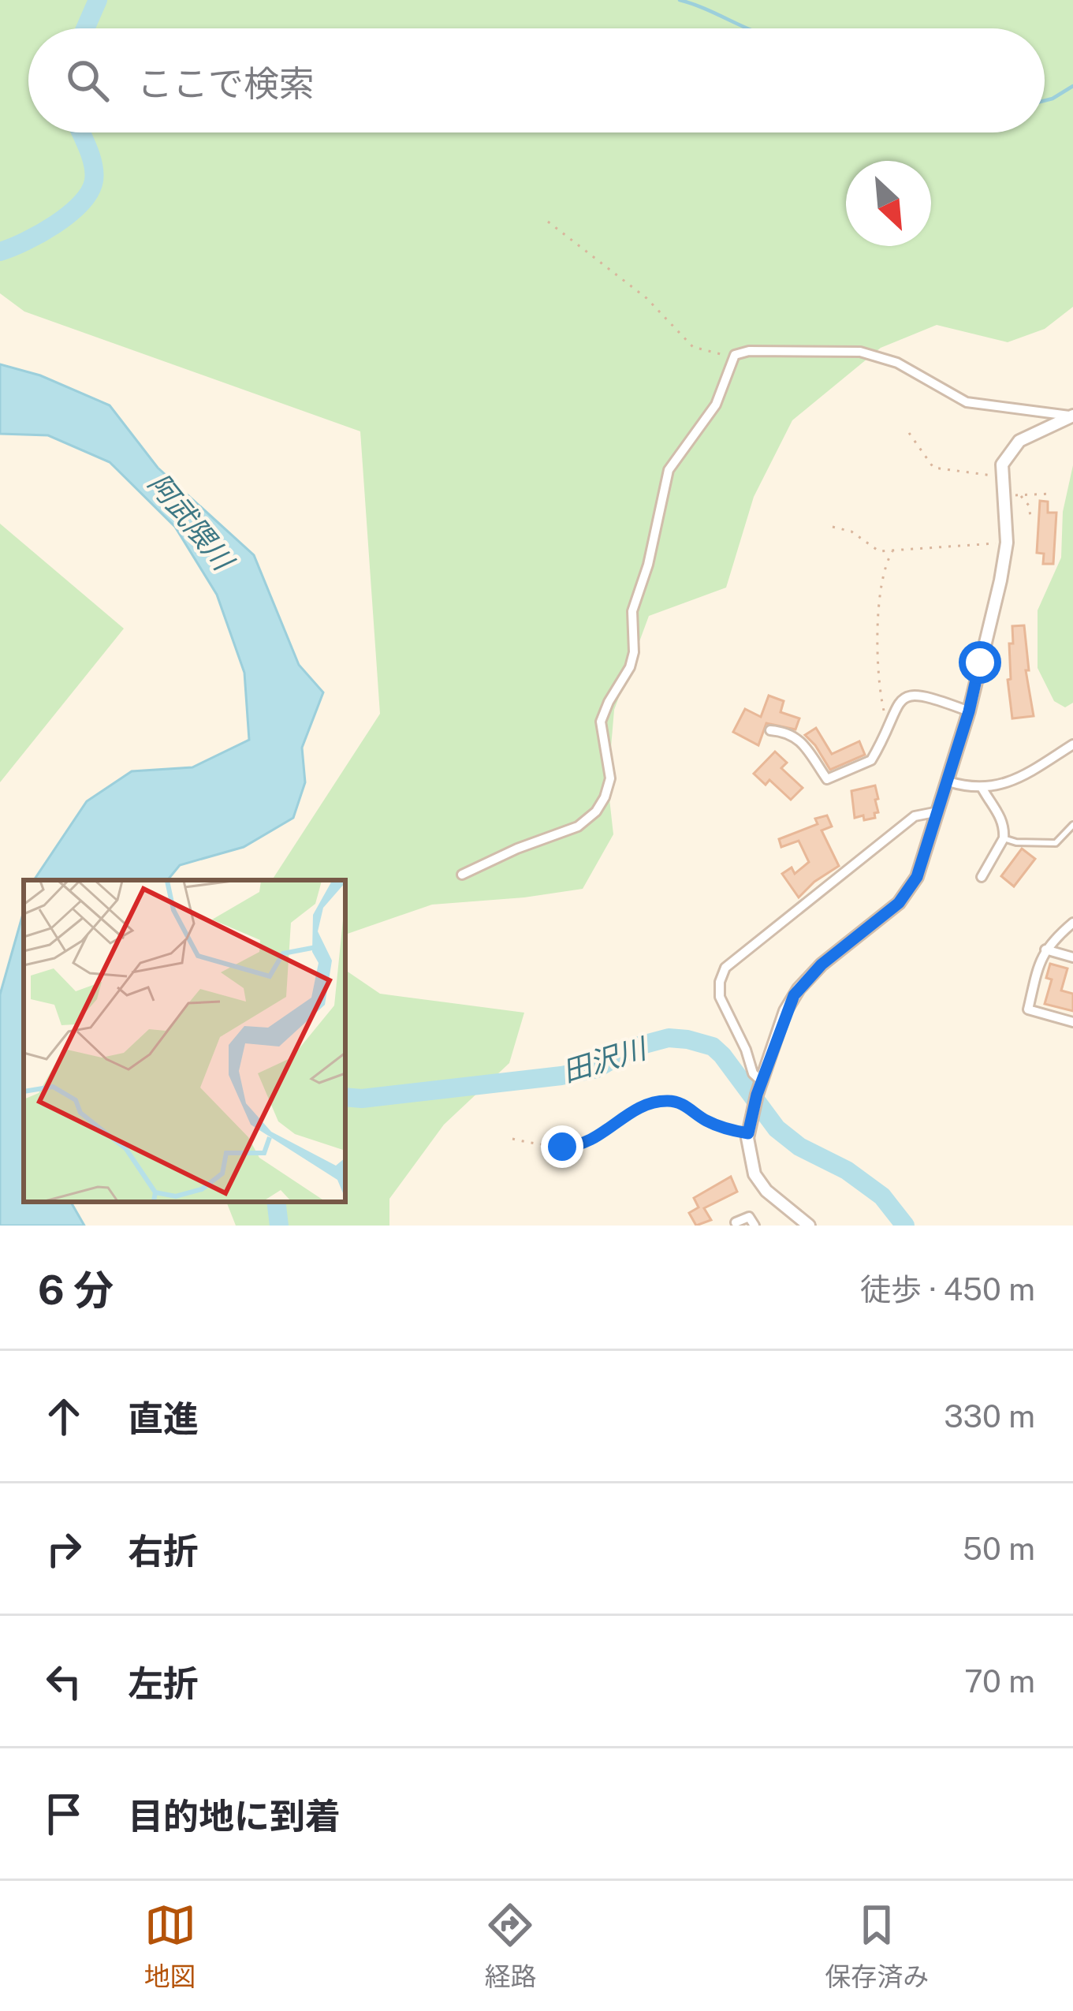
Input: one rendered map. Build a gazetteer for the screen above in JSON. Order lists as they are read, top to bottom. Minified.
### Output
{"water":["阿武隈川","田沢川"],"north":"bottom right","page":{"search":"ここで検索","heading":["6 分","徒歩 · 450 m"],"list":[["直進","330 m"],["右折","50 m"],["左折","70 m"],"目的地に到着"],"nav":["地図","経路","保存済み"]}}
